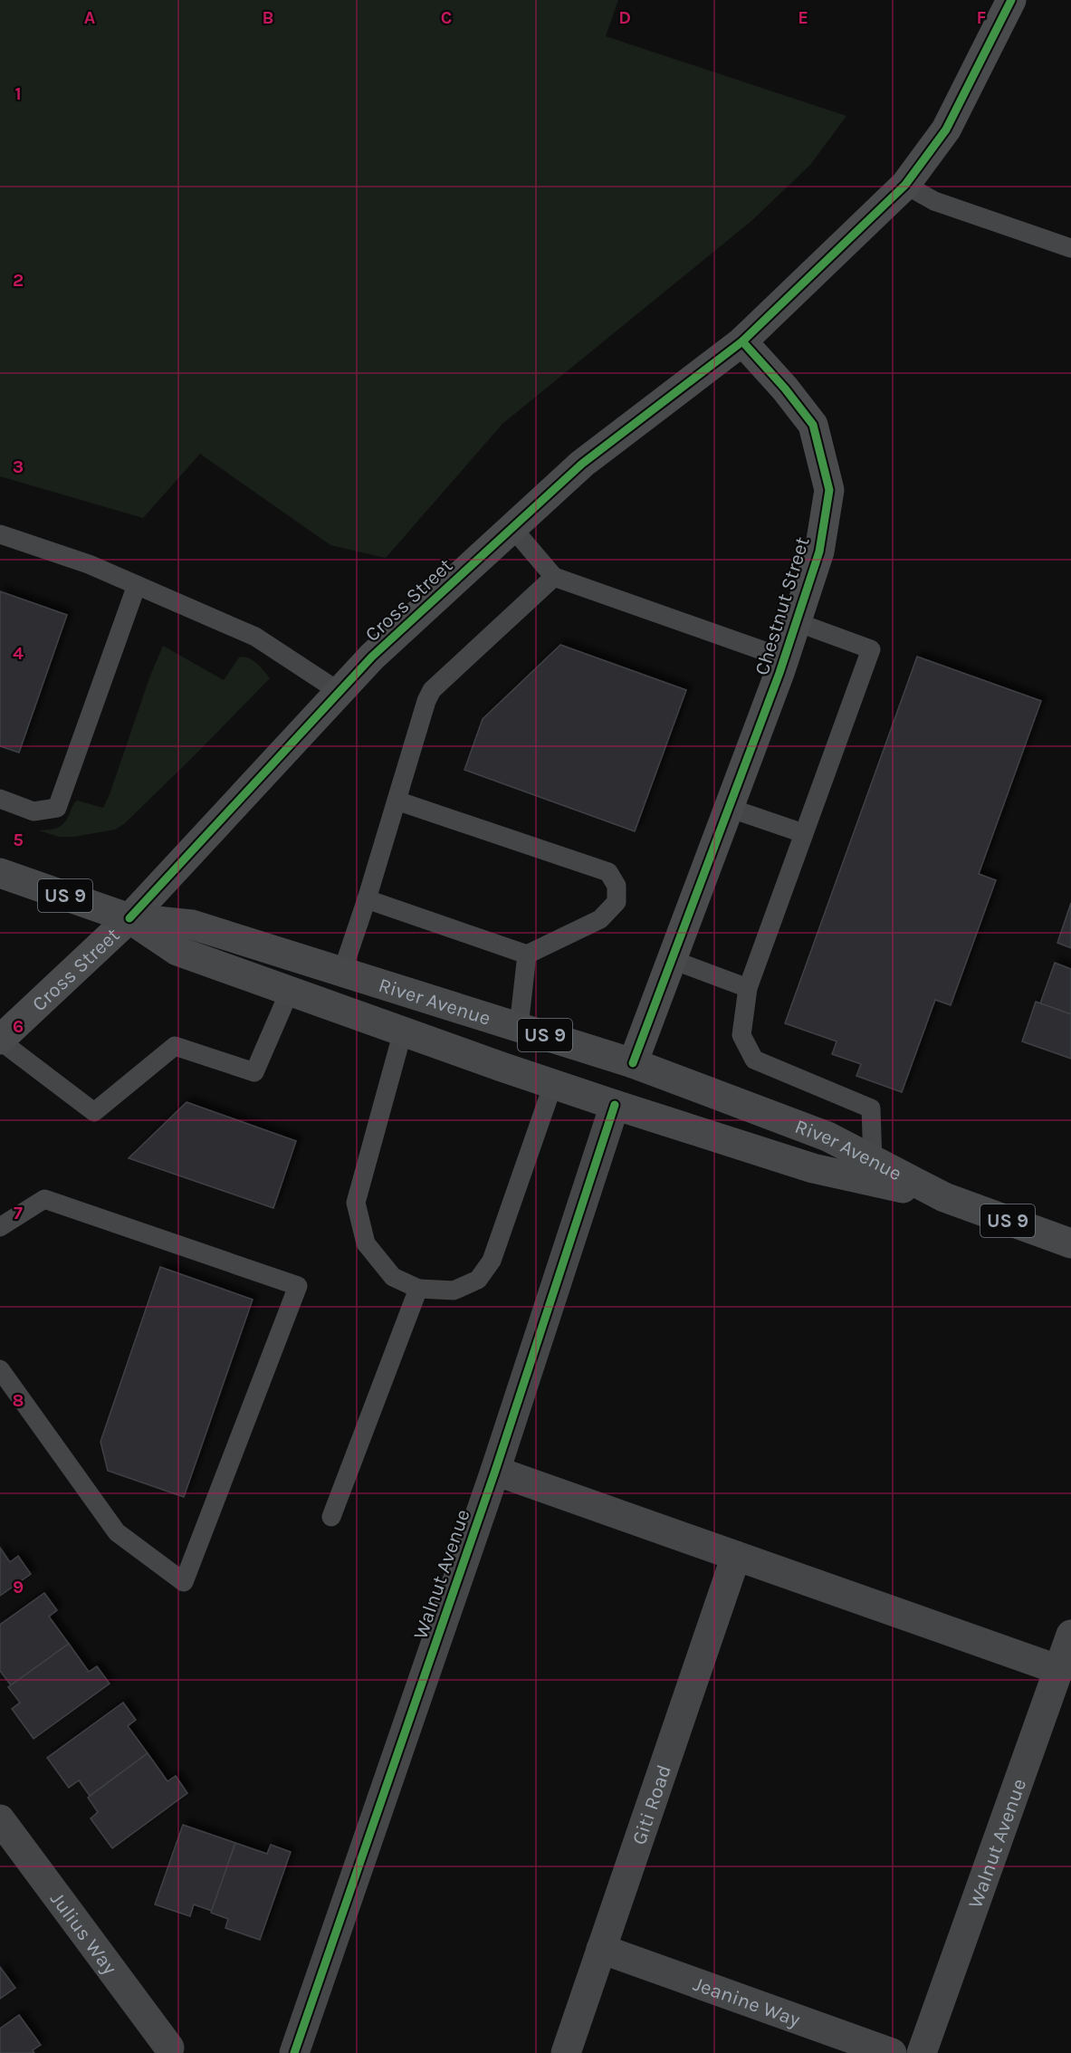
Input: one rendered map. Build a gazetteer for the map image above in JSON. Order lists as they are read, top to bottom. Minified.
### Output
{"streets":{"highway":["US 9","River Avenue"],"street":["Cross Street","Chestnut Street","Walnut Avenue","Giti Road","Julius Way","Jeanine Way"]},"crossings":[["Cross Street","Chestnut Street"],["Cross Street","River Avenue"],["Chestnut Street","River Avenue"],["River Avenue","Walnut Avenue"],["Giti Road","Jeanine Way"]],"grid":{"columns":["A","B","C","D","E","F"],"rows":["1","2","3","4","5","6","7","8","9"]}}
